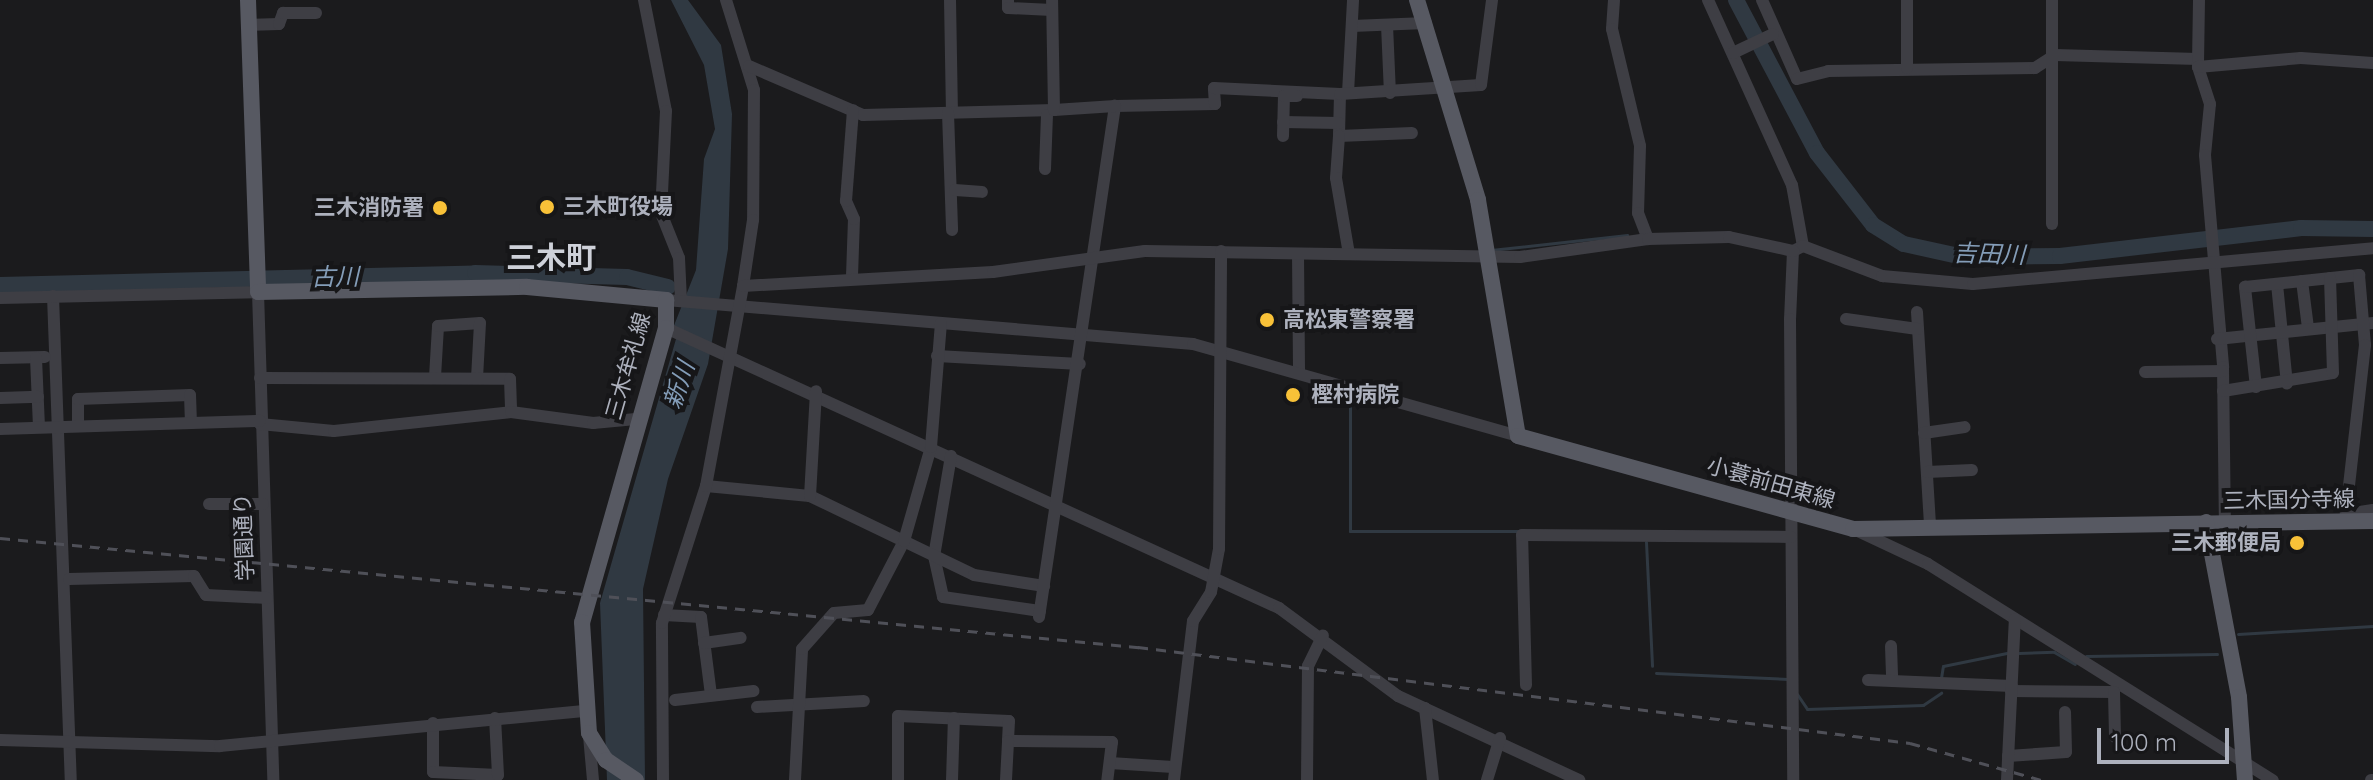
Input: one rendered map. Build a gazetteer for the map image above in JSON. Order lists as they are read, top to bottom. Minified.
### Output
{"streets":{"main road":["三木牟礼線","小蓑前田東線","三木国分寺線"],"street":["学園通り"]},"crossings":[["三木牟礼線","学園通り"],["小蓑前田東線","三木国分寺線"]],"districts":["三木町"],"water":["吉田川","古川","新川"],"places":["三木町役場","三木消防署","高松東警察署","樫村病院","三木郵便局"],"scale_bar":"100 m"}
